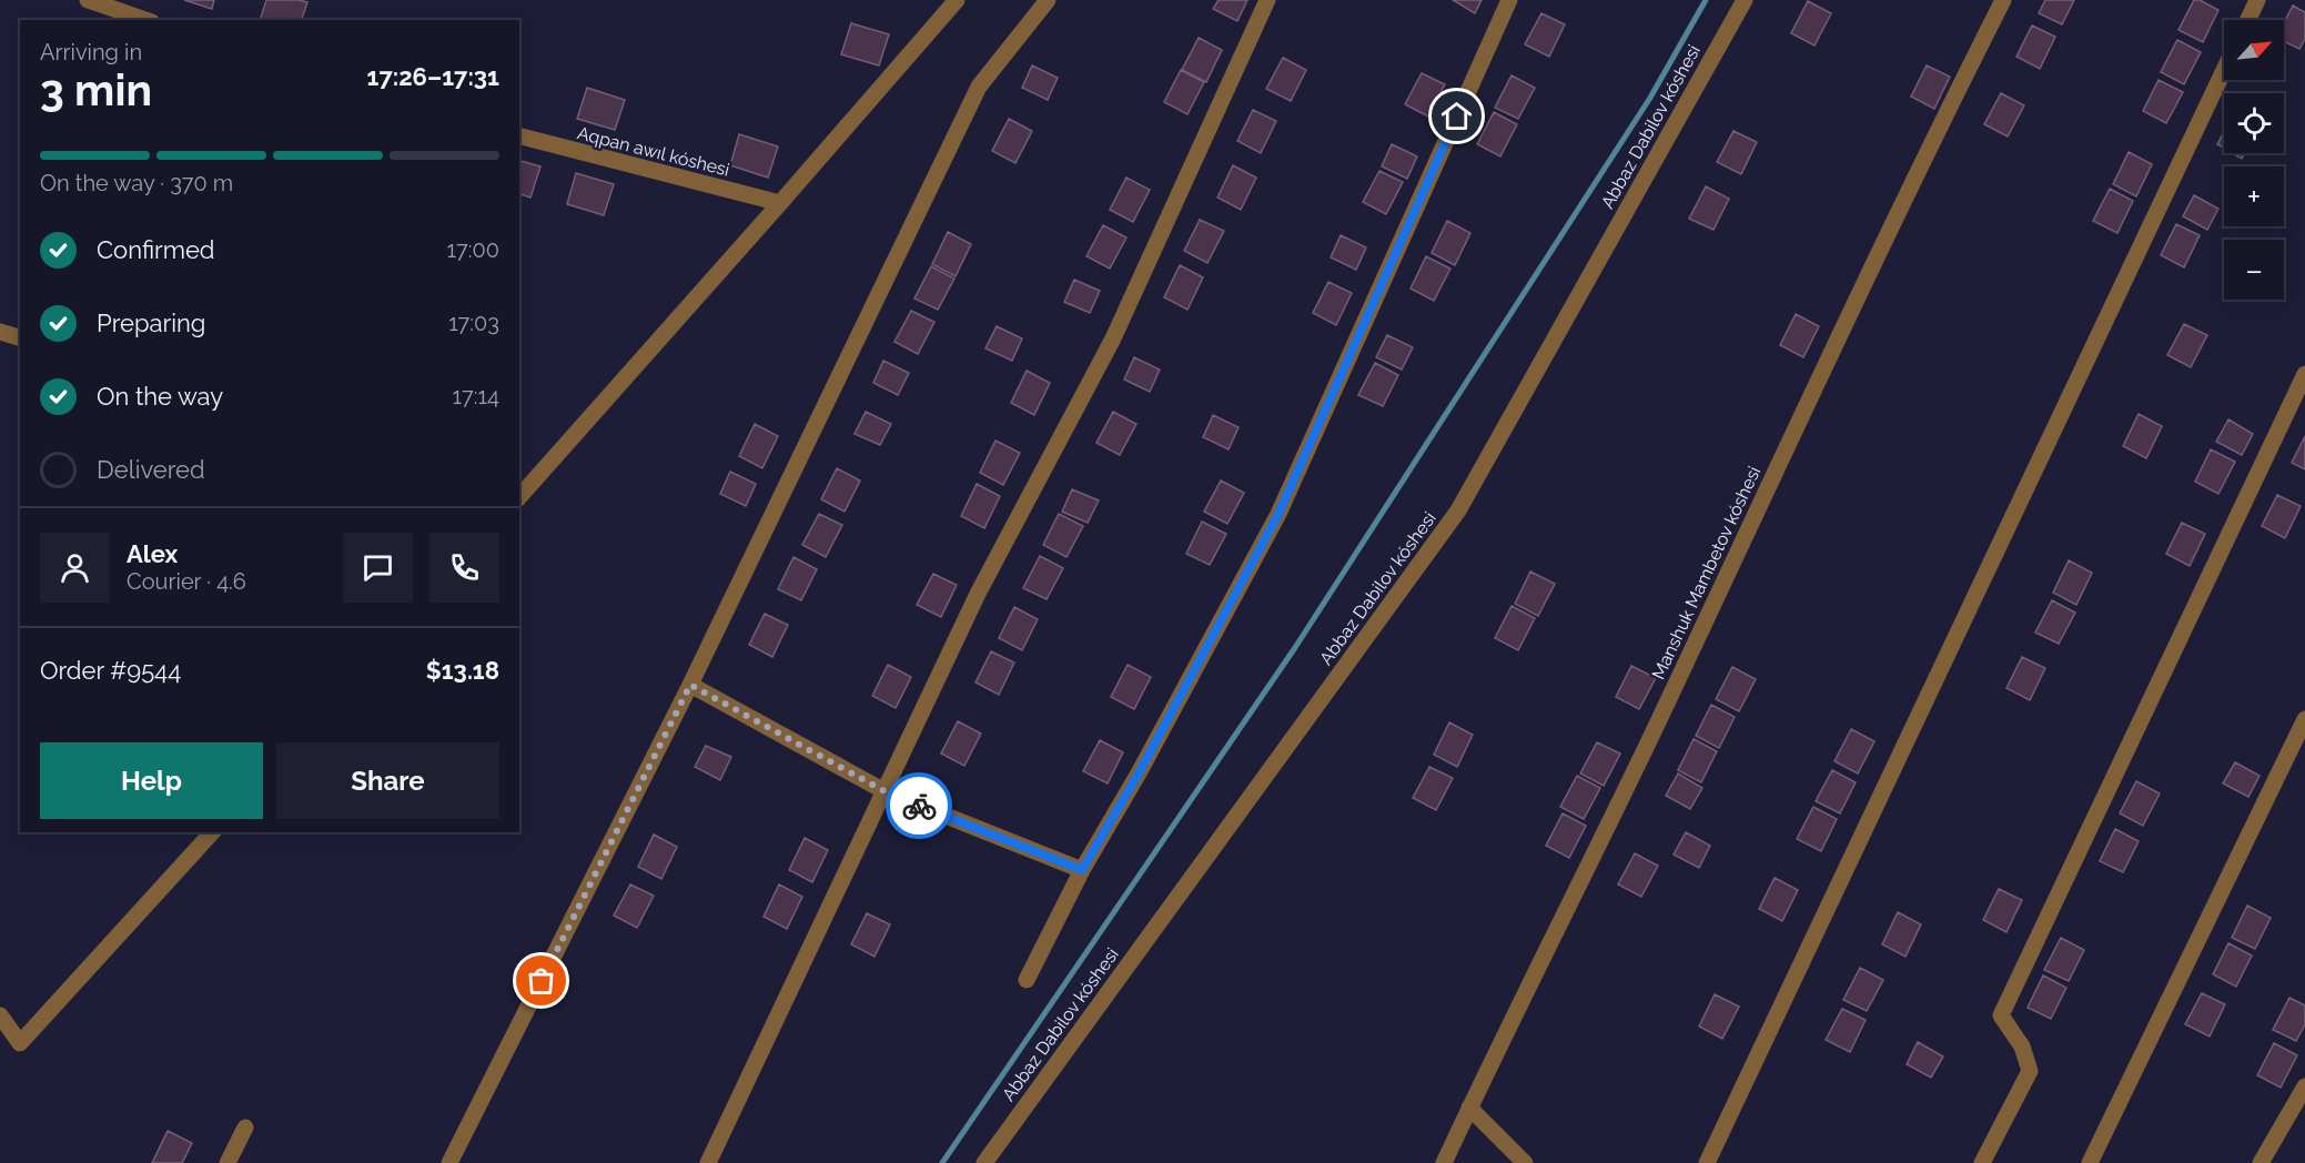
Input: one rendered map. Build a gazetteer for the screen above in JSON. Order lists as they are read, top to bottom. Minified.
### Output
{"streets":{"street":["Abbaz Dabilov kóshesi","Aqpan awıl kóshesi","Manshuk Mambetov kóshesi"]},"north":"top right","page":{"map_buttons":["+","−"],"heading":["3 min","Arriving in","17:26–17:31"],"panel":["Alex","Courier · 4.6","Order #9544","$13.18"],"bar":"On the way · 370 m","list":[["Confirmed","17:00"],["Preparing","17:03"],["On the way","17:14"],"Delivered"],"buttons":["Help","Share"]}}
